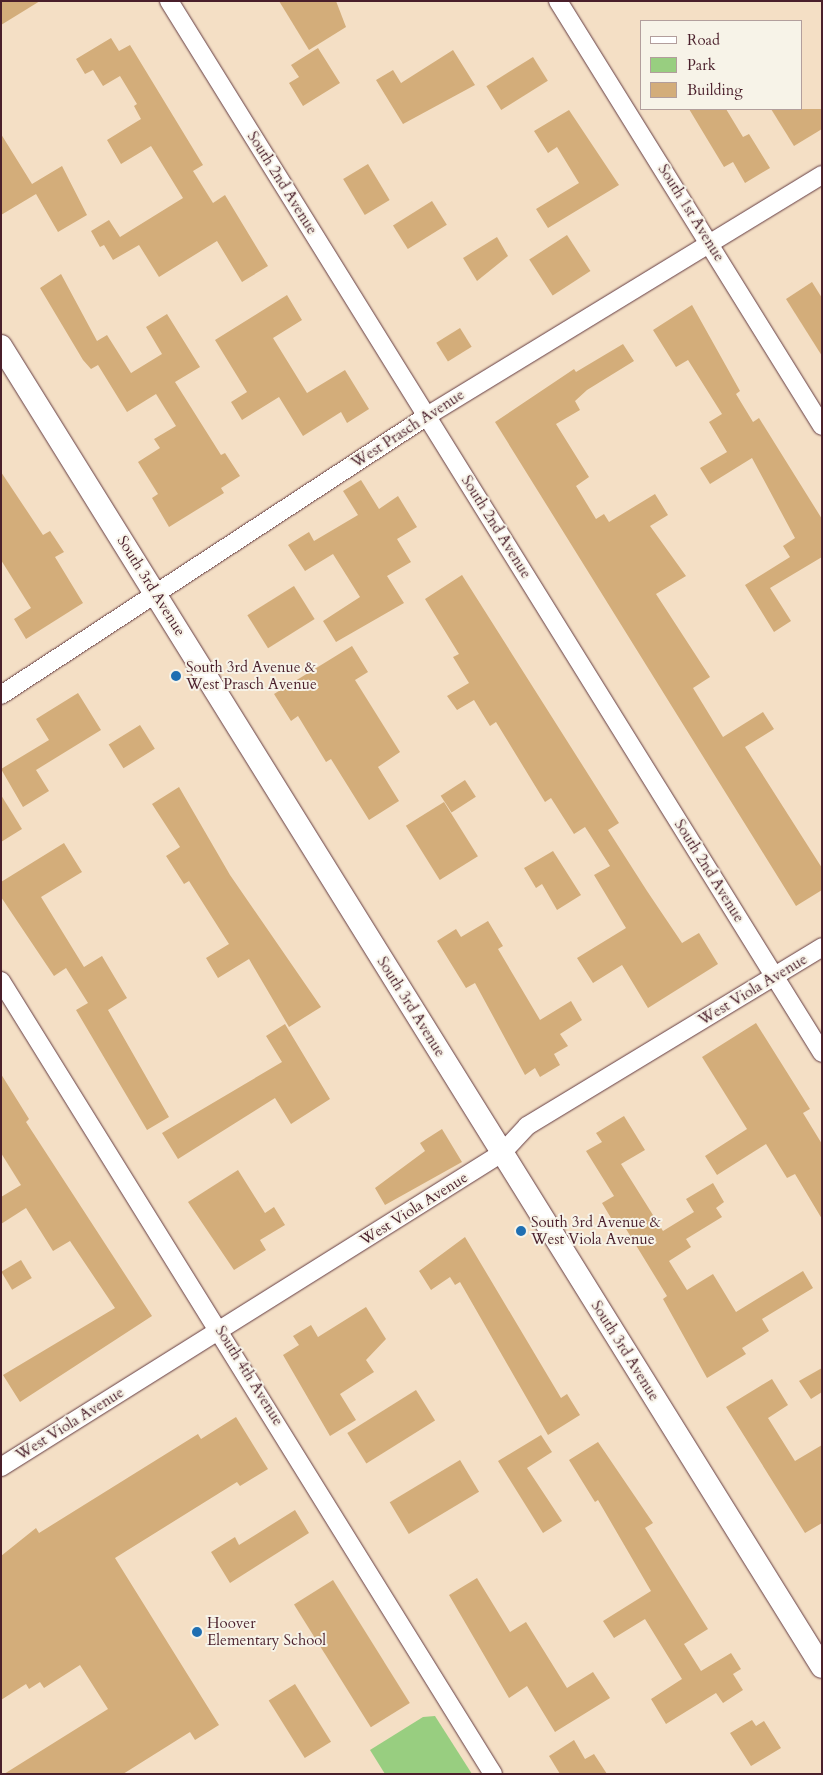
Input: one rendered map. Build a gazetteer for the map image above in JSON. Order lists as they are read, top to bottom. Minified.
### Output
{"streets":{"street":["South 2nd Avenue","South 1st Avenue","West Prasch Avenue","South 3rd Avenue","West Viola Avenue","South 4th Avenue"]},"crossings":[["South 2nd Avenue","West Prasch Avenue"],["South 2nd Avenue","West Viola Avenue"],["South 1st Avenue","West Prasch Avenue"],["West Prasch Avenue","South 3rd Avenue"],["South 3rd Avenue","West Viola Avenue"],["West Viola Avenue","South 4th Avenue"]],"places":["South 3rd Avenue & West Prasch Avenue","South 3rd Avenue & West Viola Avenue","Hoover Elementary School"],"legend":["Road","Park","Building"]}
